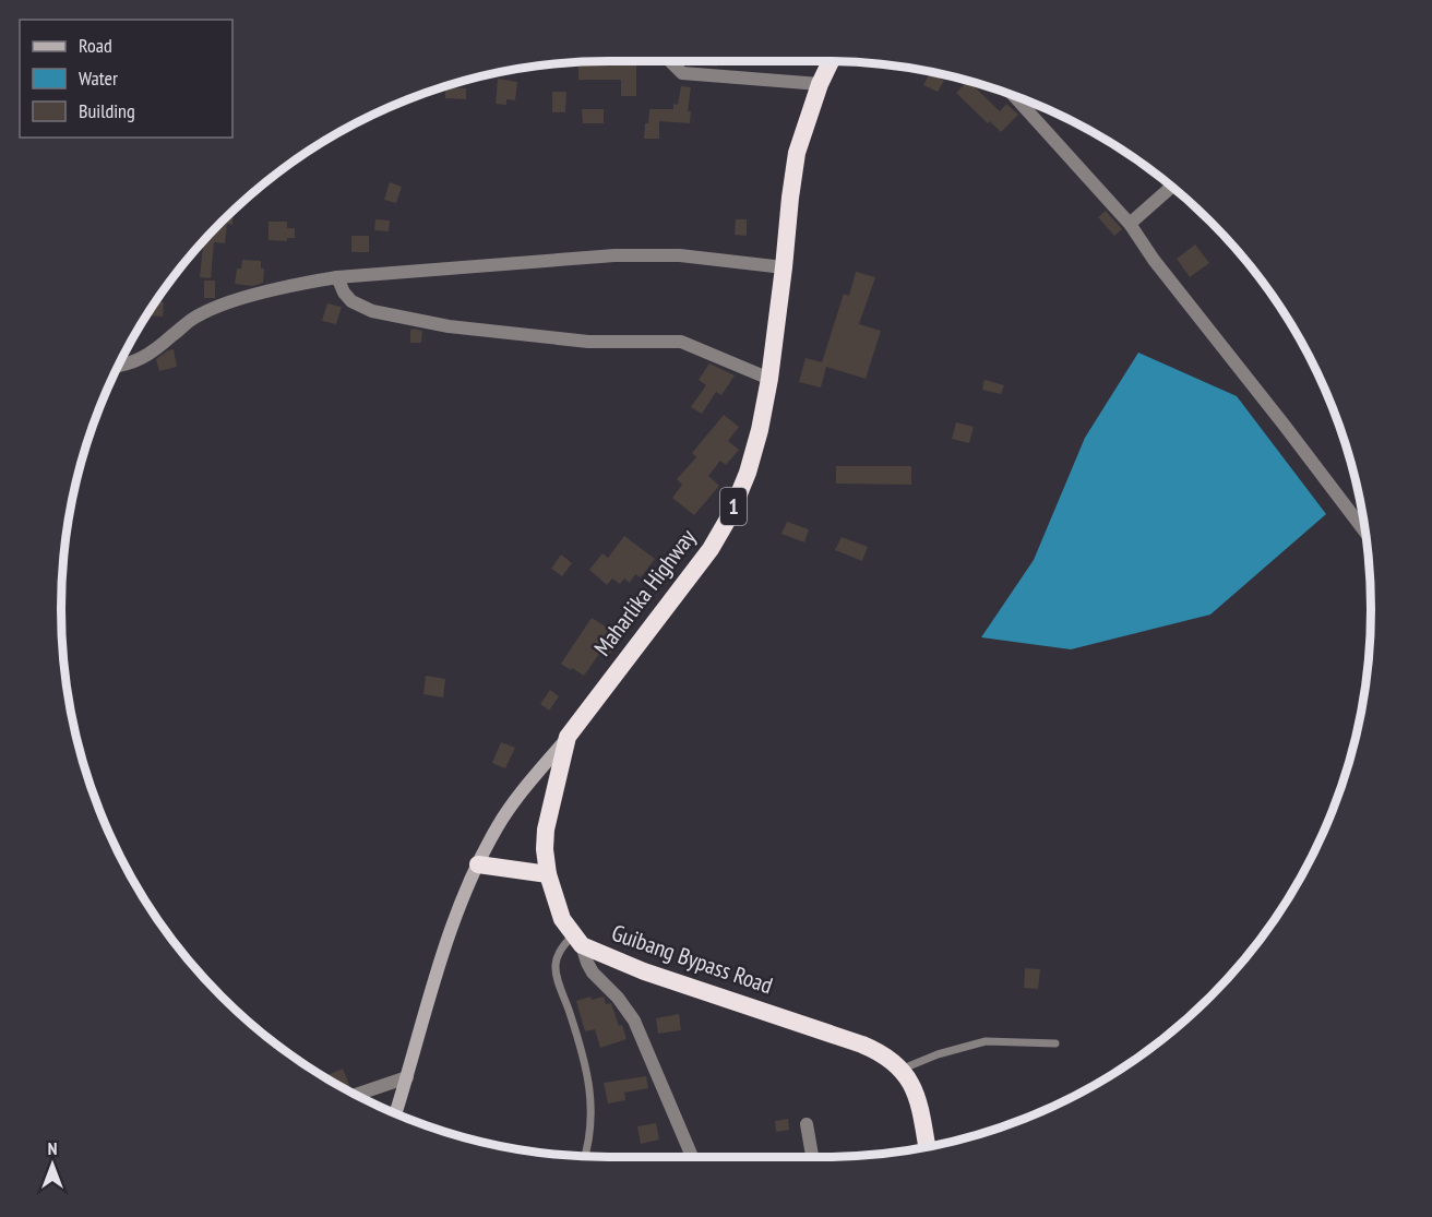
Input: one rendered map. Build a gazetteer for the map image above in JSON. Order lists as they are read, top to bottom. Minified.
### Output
{"streets":{"highway":["1","Maharlika Highway","Guibang Bypass Road"]},"legend":["Road","Water","Building"],"north":"top"}
